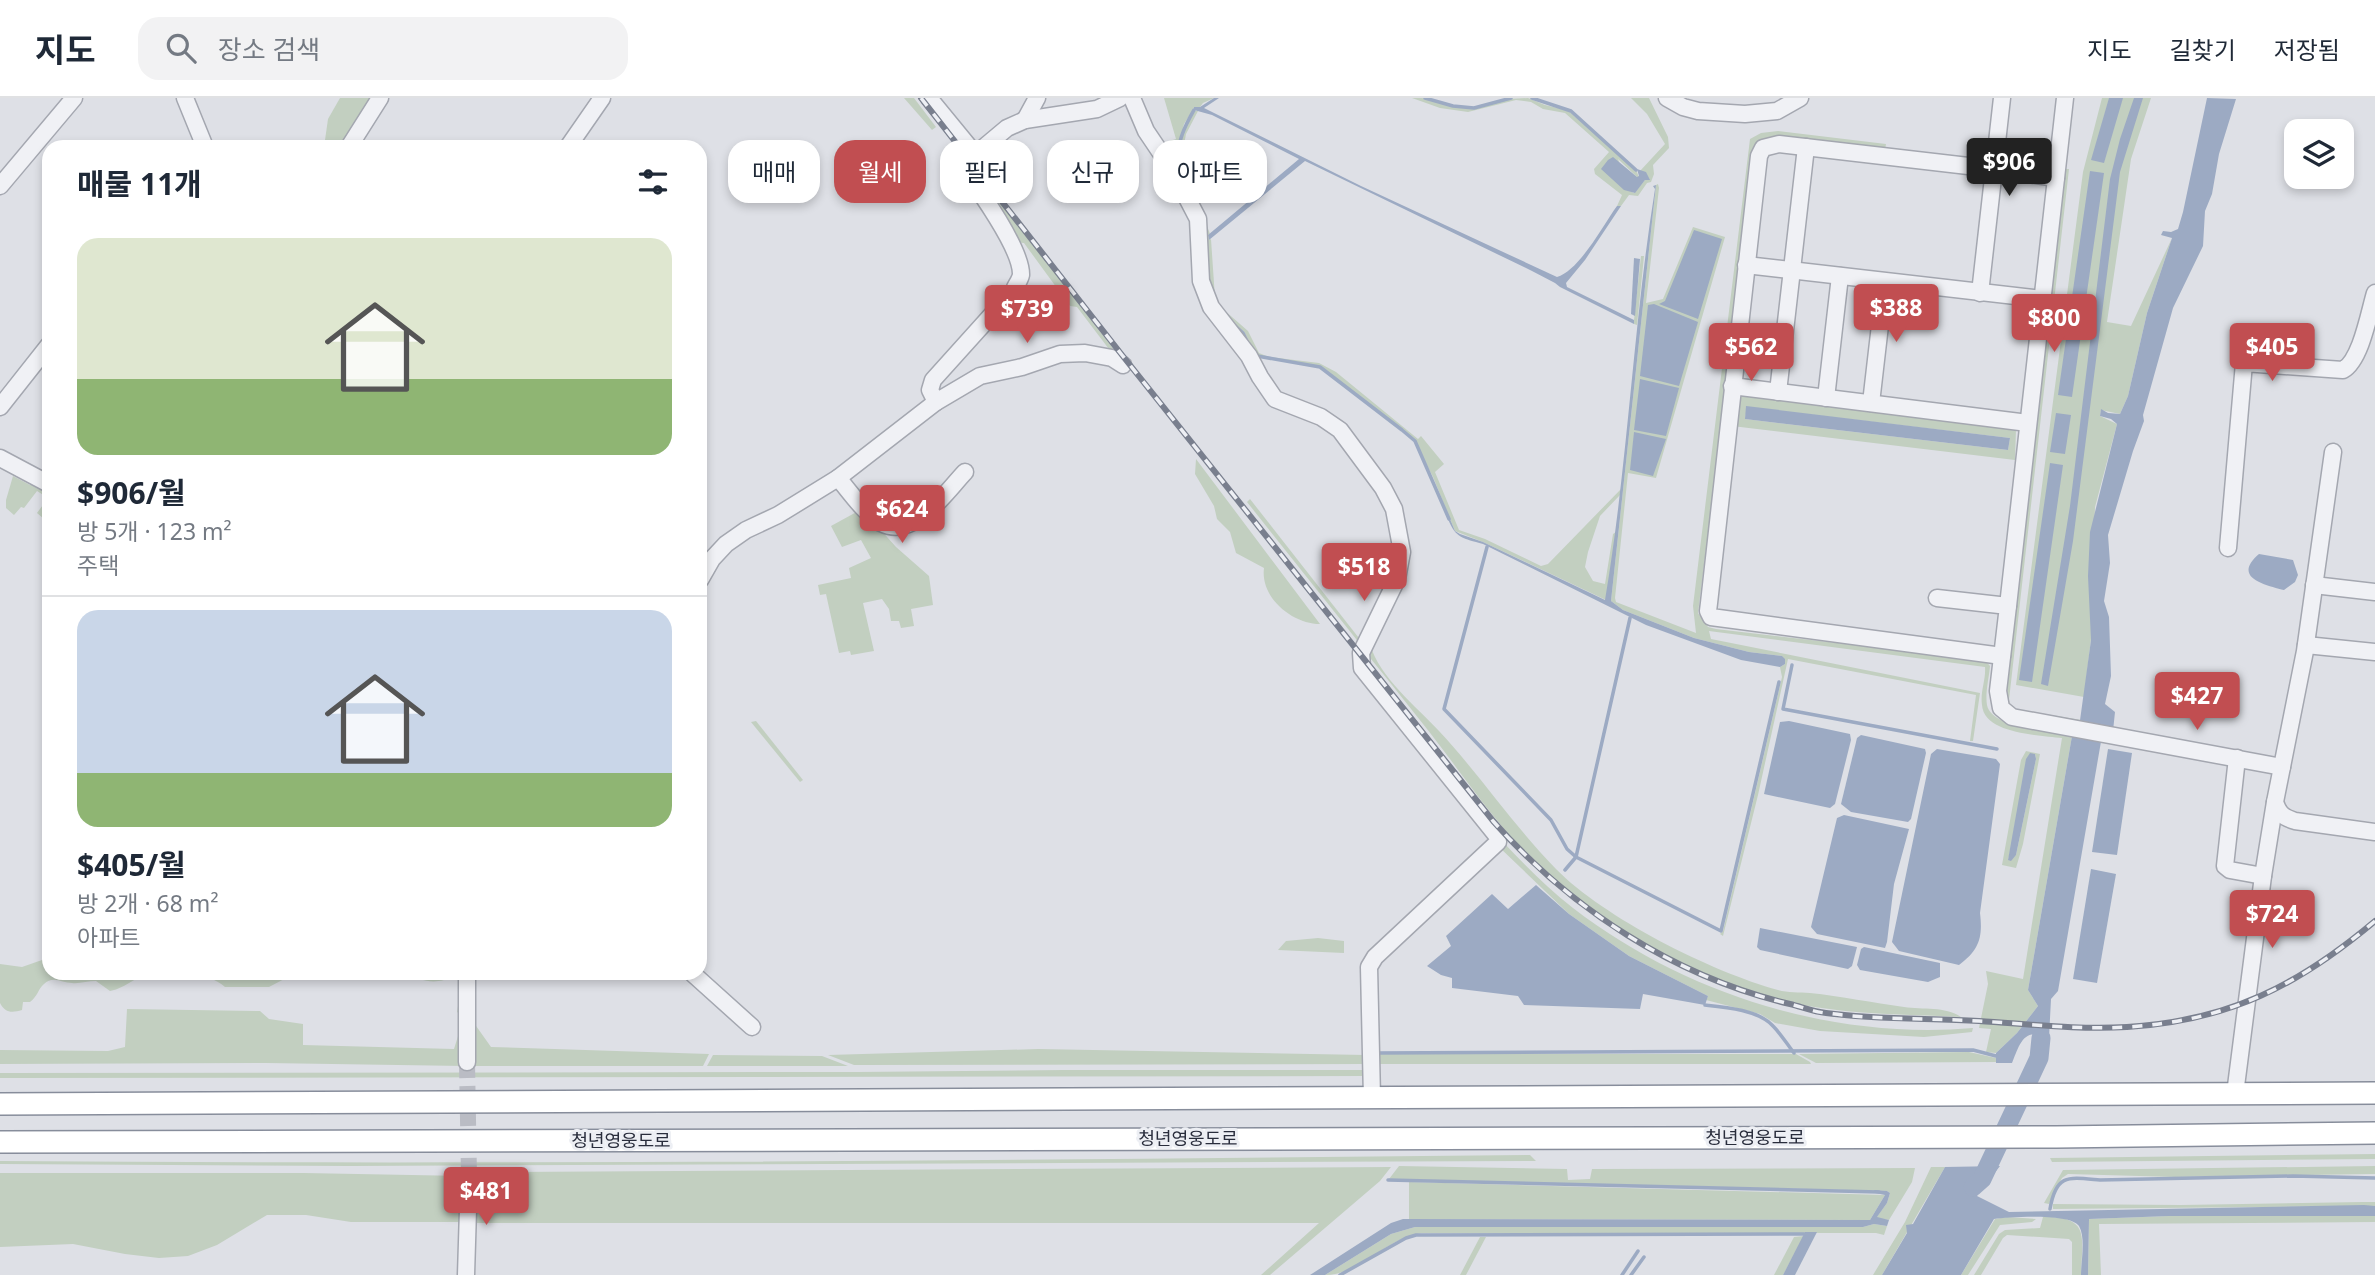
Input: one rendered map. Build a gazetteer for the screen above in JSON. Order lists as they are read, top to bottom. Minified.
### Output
{"streets":{"highway":["청년영웅도로"]},"page":{"header":"지도","search":"장소 검색","nav":["지도","길찾기","저장됨"],"price":["$906","$388","$739","$800","$562","$405","$624","$518","$427","$724","$481"],"chip":["매매","월세","필터","신규","아파트"],"heading":"매물 11개","list":[{"name":"$906/월","note":"방 5개 · 123 m² · 주택"},{"name":"$405/월","note":"방 2개 · 68 m² · 아파트"}]}}
